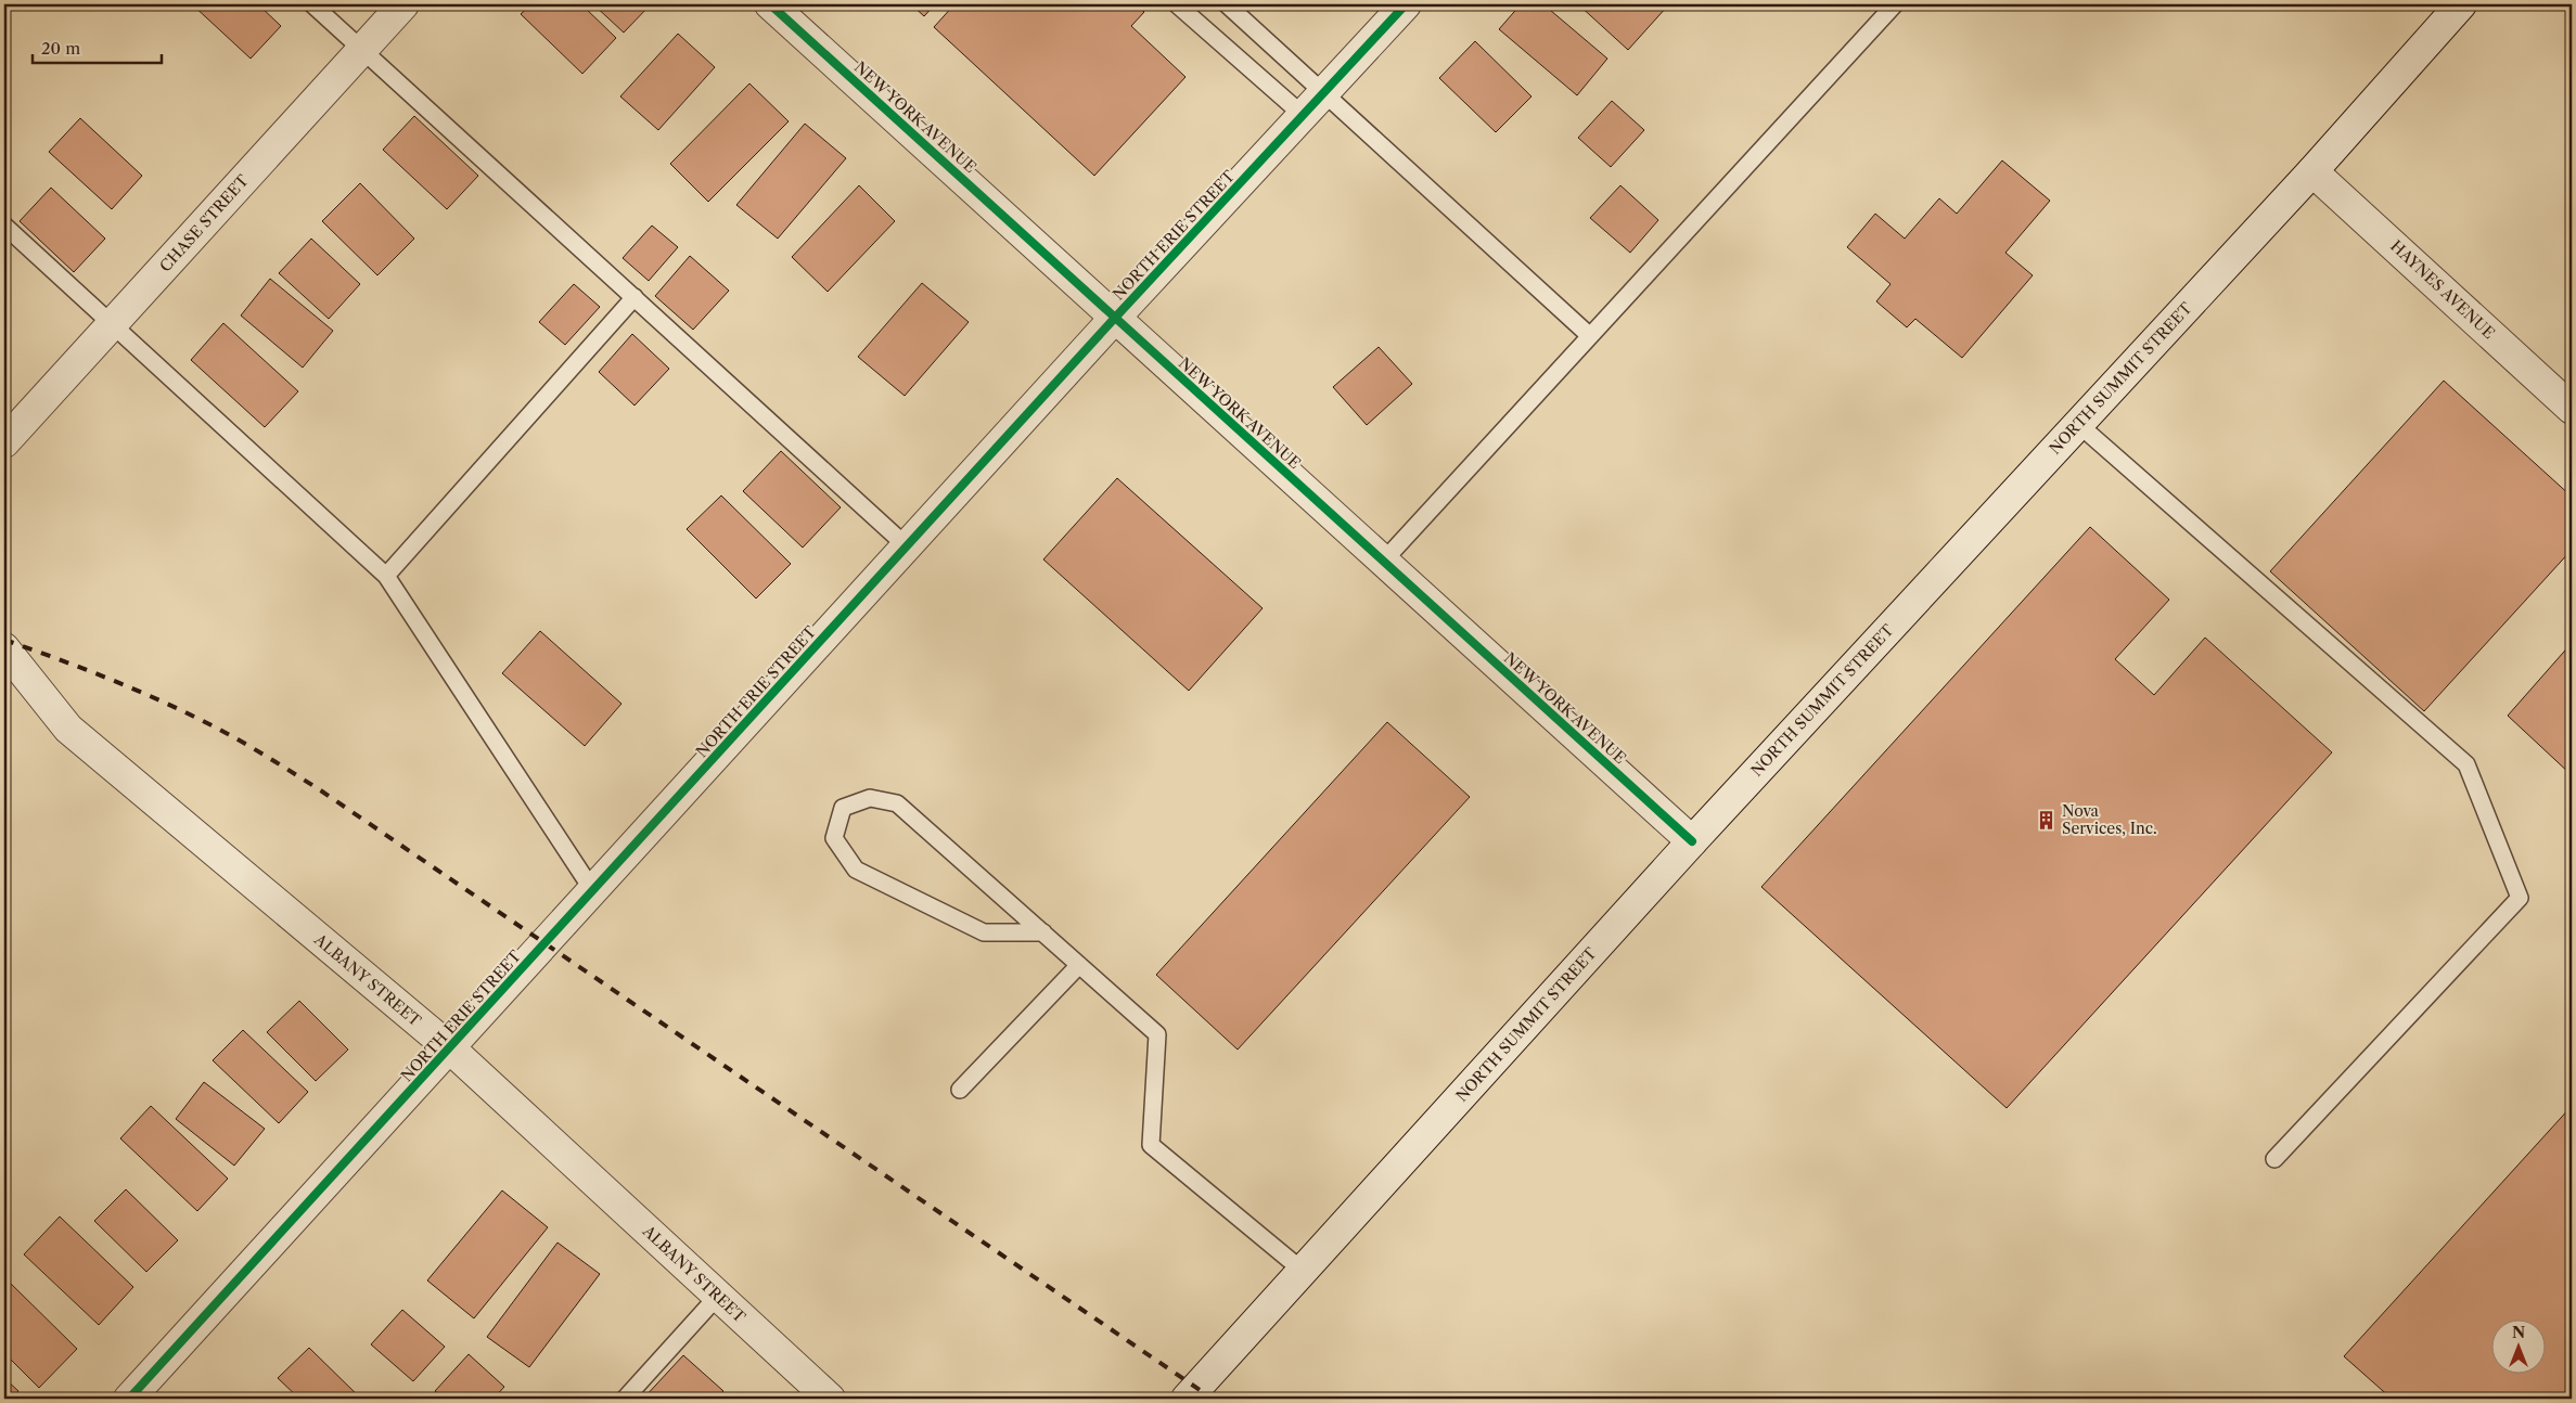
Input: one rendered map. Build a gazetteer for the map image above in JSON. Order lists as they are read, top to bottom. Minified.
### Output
{"streets":{"street":["NEW YORK AVENUE","CHASE STREET","NORTH ERIE STREET","HAYNES AVENUE","NORTH SUMMIT STREET","ALBANY STREET"]},"crossings":[["NEW YORK AVENUE","NORTH ERIE STREET"],["NEW YORK AVENUE","NORTH SUMMIT STREET"],["NORTH ERIE STREET","ALBANY STREET"],["HAYNES AVENUE","NORTH SUMMIT STREET"]],"places":{"building":["Nova Services, Inc."]},"scale_bar":"20 m","north":"top"}
